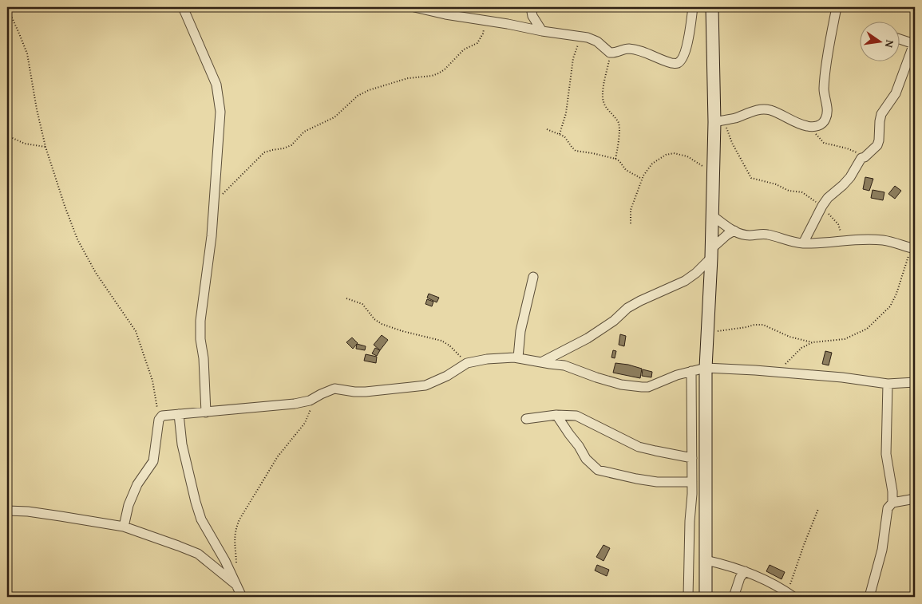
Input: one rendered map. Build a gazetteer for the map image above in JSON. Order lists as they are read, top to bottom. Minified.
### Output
{"north":"right"}
